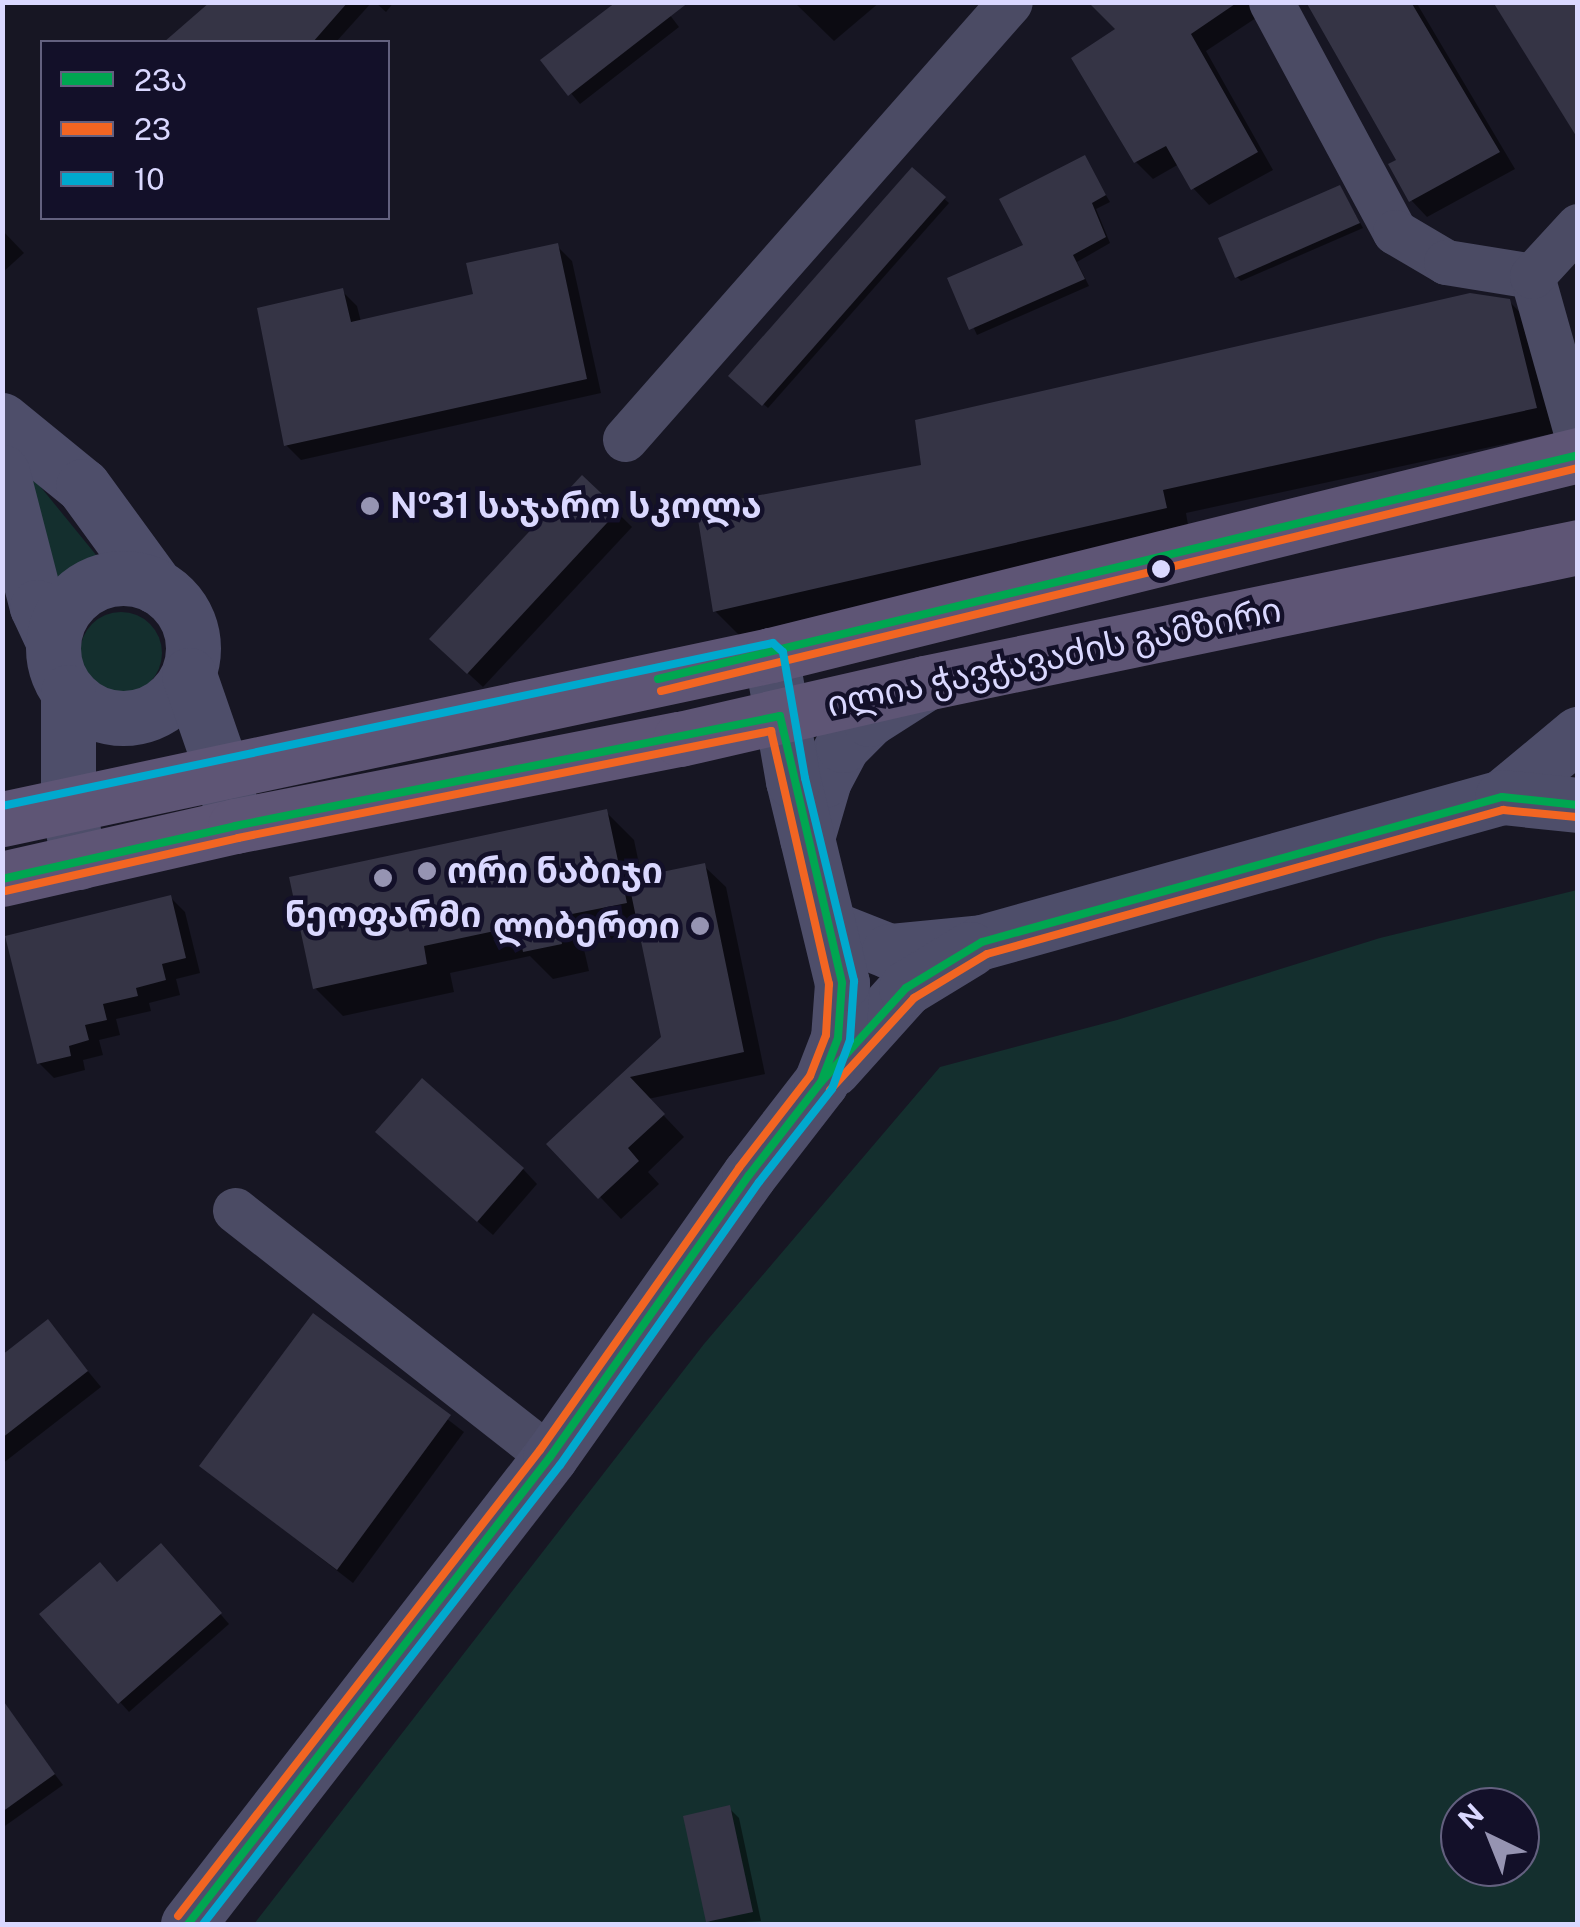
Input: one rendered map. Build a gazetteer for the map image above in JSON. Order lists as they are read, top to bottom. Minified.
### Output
{"streets":{"main road":["ილია ჭავჭავაძის გამზირი"]},"places":["№31 საჯარო სკოლა","ორი ნაბიჯი","ნეოფარმი","ლიბერთი"],"lines":["transit line 23ა","transit line 23","transit line 10"],"legend":["23ა","23","10"],"north":"top left"}
